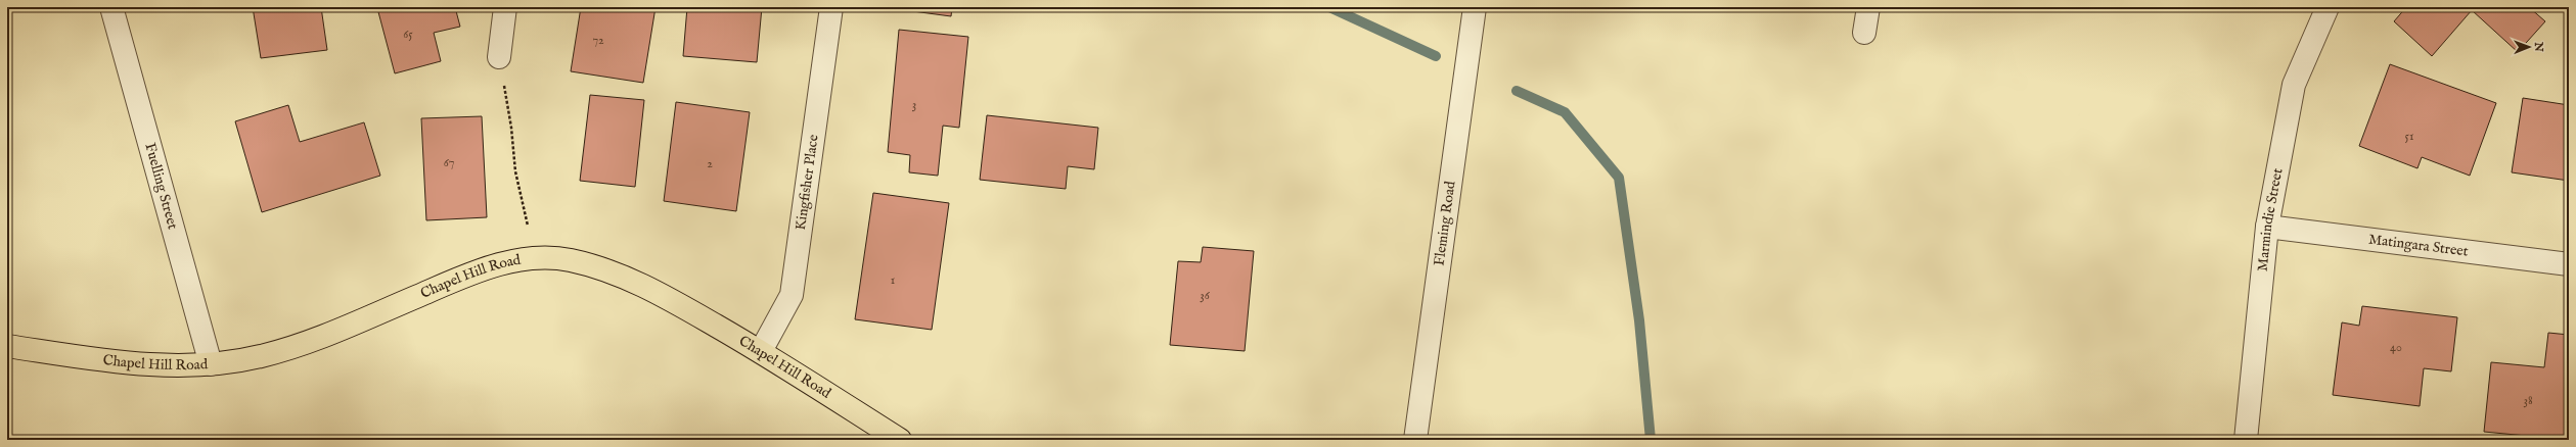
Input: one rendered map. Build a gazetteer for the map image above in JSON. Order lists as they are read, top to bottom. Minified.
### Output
{"streets":{"main road":["Chapel Hill Road"],"street":["Kingfisher Place","Fuelling Street","Marmindie Street","Fleming Road","Matingara Street"]},"crossings":[["Kingfisher Place","Chapel Hill Road"],["Fuelling Street","Chapel Hill Road"],["Marmindie Street","Matingara Street"]],"house_numbers":["65","72","3","51","67","2","1","36","40","38"],"north":"right"}
